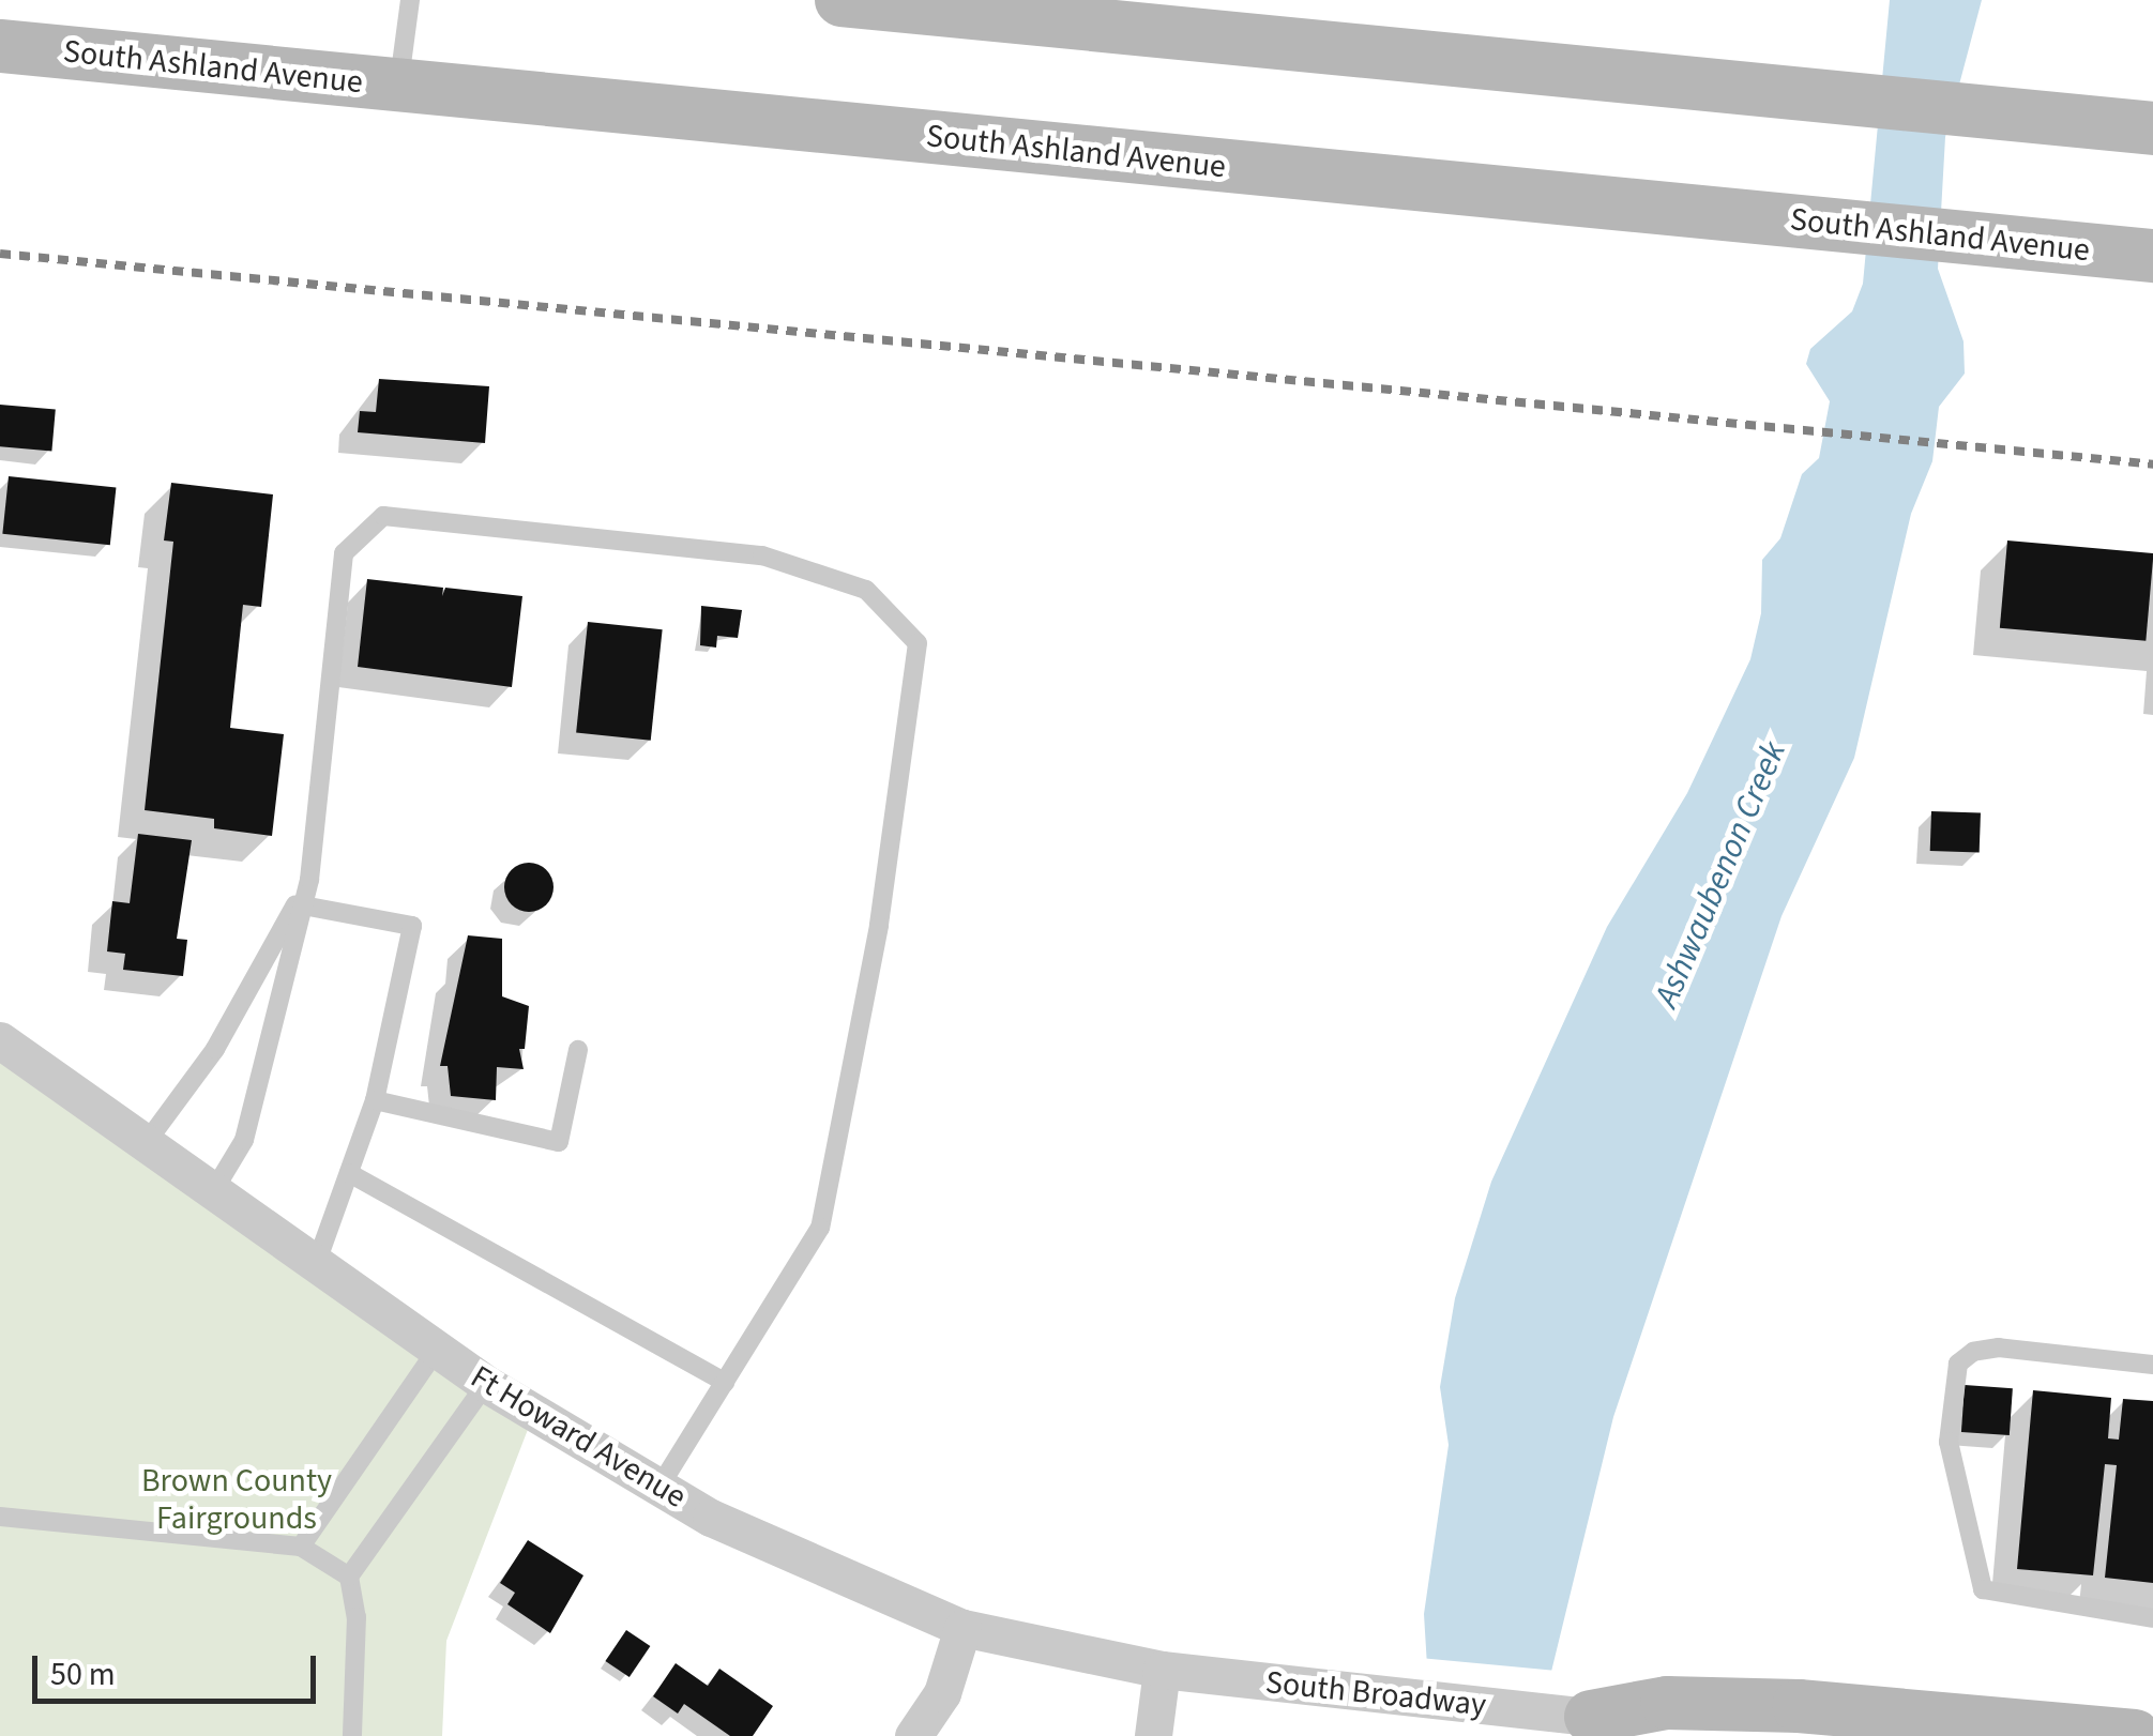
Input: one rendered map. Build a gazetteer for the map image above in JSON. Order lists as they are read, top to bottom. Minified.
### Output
{"streets":{"main road":["South Ashland Avenue","South Broadway"],"street":["Ft Howard Avenue"]},"crossings":[["Ft Howard Avenue","South Broadway"]],"water":["Ashwaubenon Creek"],"parks":["Brown County Fairgrounds"],"scale_bar":"50 m"}
